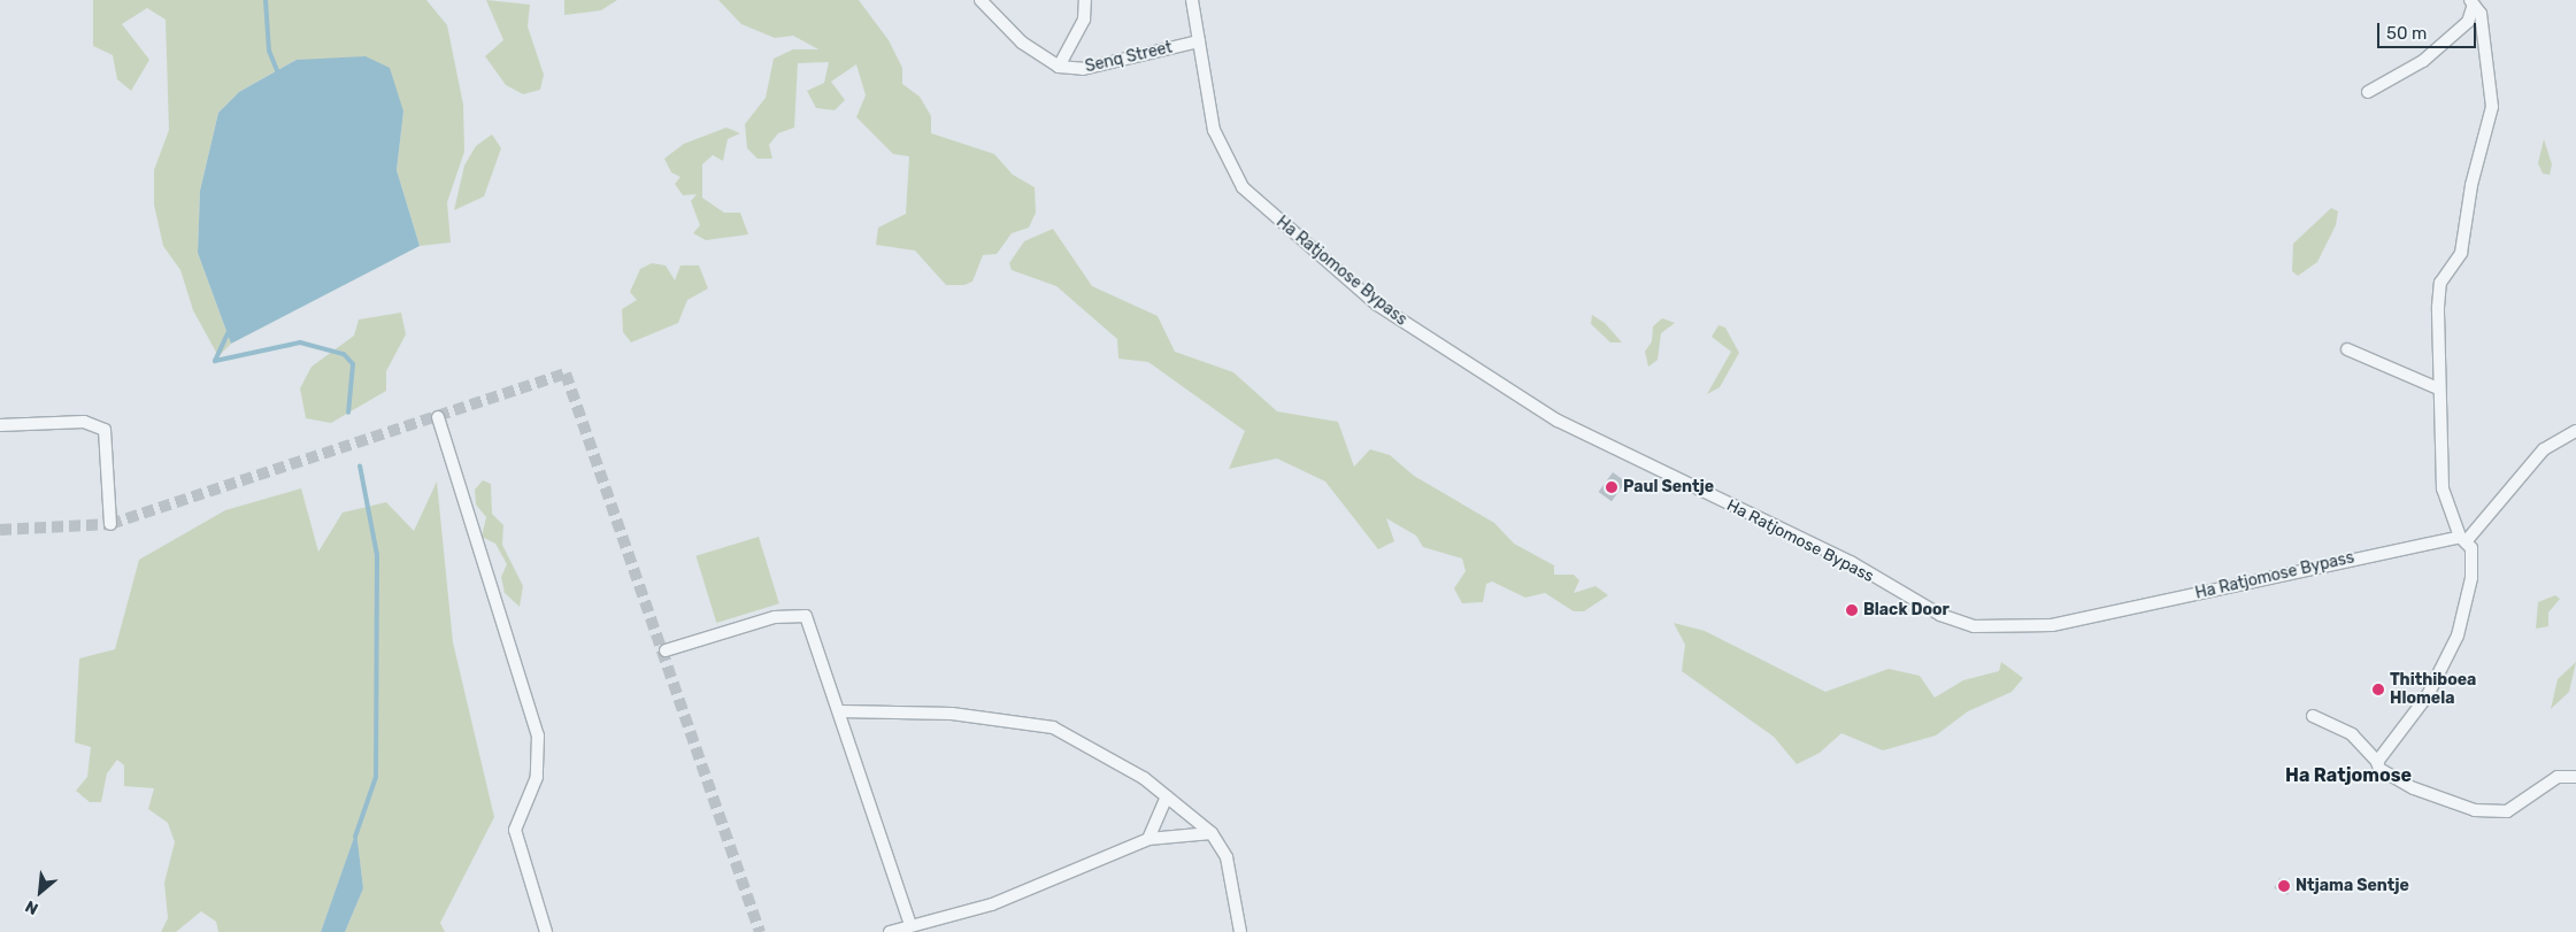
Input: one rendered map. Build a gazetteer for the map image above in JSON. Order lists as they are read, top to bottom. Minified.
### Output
{"streets":{"street":["Senq Street","Ha Ratjomose Bypass"]},"crossings":[["Senq Street","Ha Ratjomose Bypass"]],"districts":["Ha Ratjomose"],"places":["Paul Sentje","Black Door","Thithiboea Hlomela","Ntjama Sentje"],"scale_bar":"50 m","north":"bottom left"}
